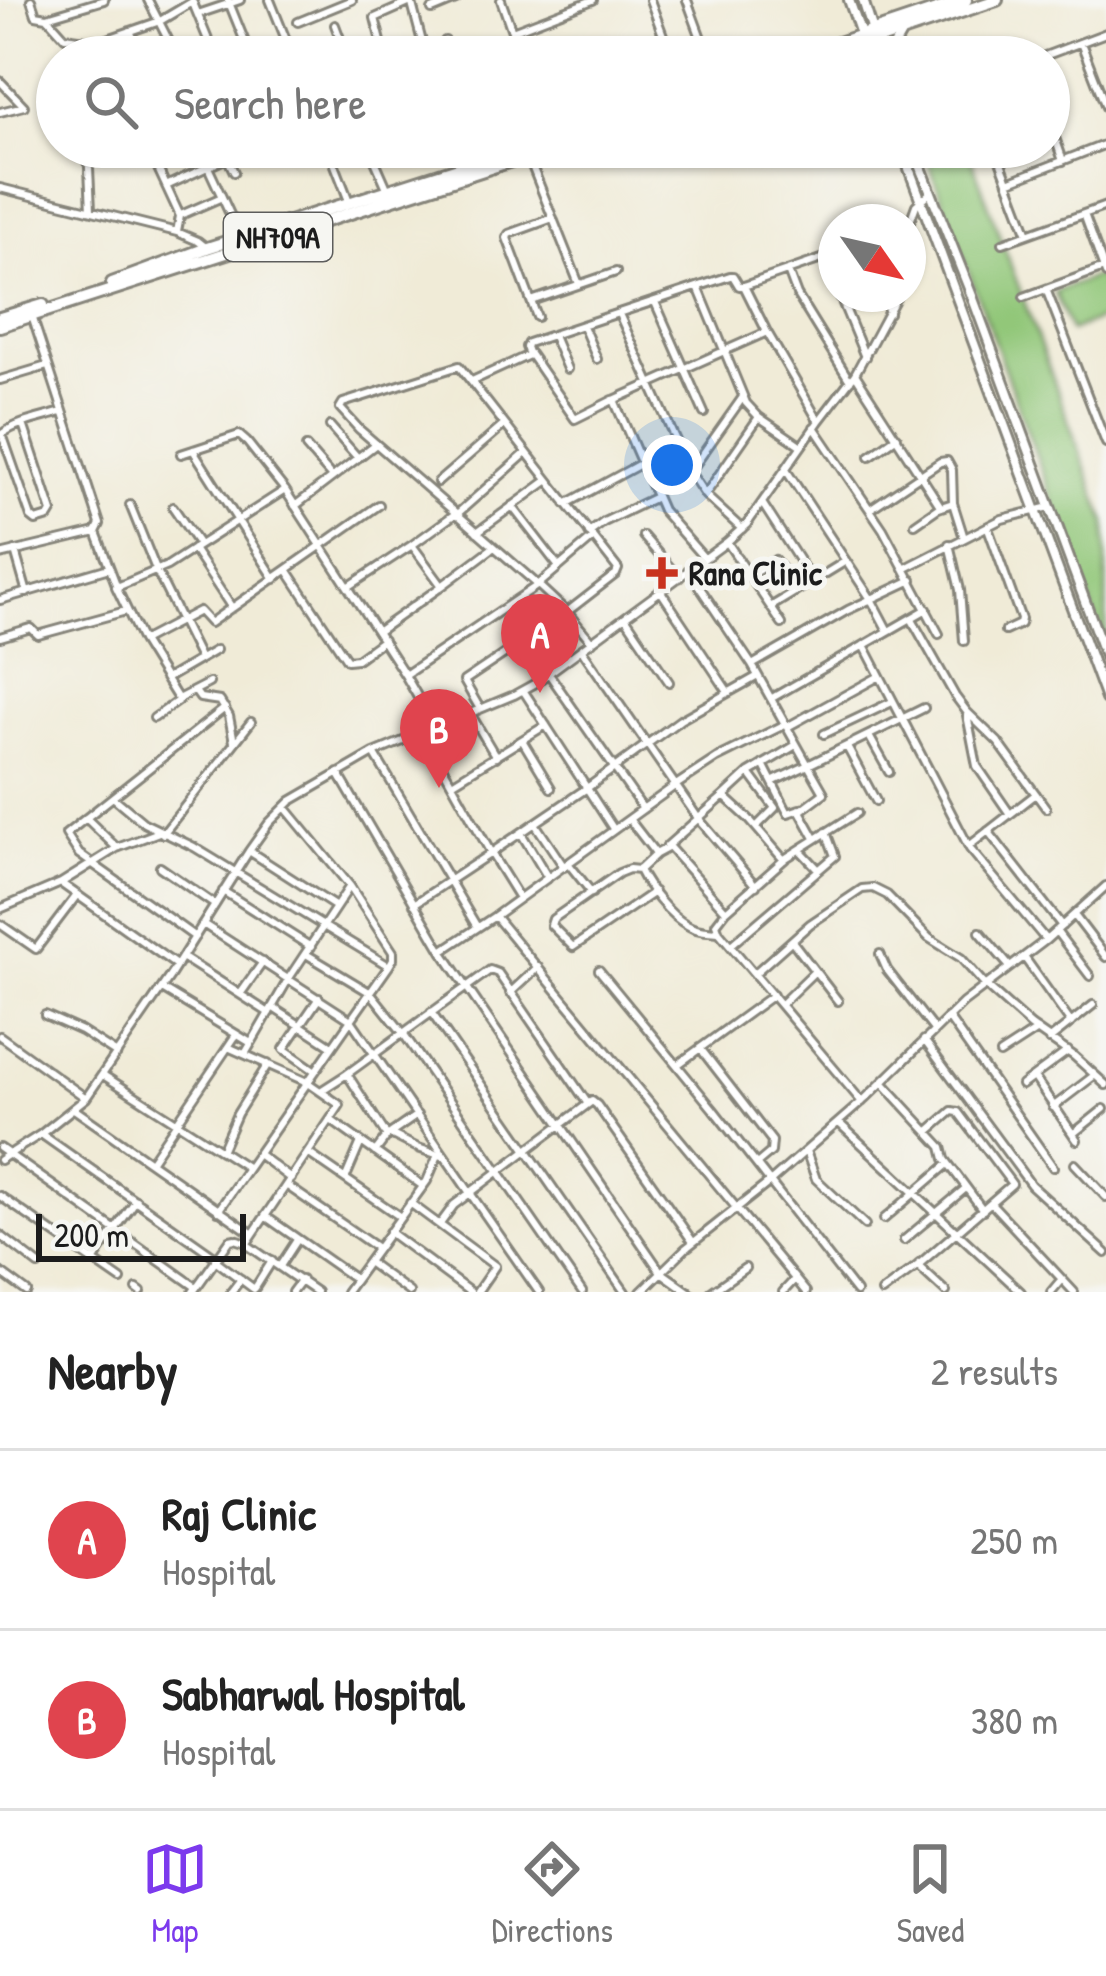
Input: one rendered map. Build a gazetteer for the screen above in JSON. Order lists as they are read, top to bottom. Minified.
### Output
{"streets":{"highway":["NH709A"]},"places":{"health":["Rana Clinic"]},"scale_bar":"200 m","north":"bottom right","page":{"search":"Search here","pins":["A","B"],"scale":"200 m","heading":["Nearby","2 results"],"list":[{"mark":"A","name":"Raj Clinic","note":"Hospital","value":"250 m"},{"mark":"B","name":"Sabharwal Hospital","note":"Hospital","value":"380 m"}],"nav":["Map","Directions","Saved"]}}
